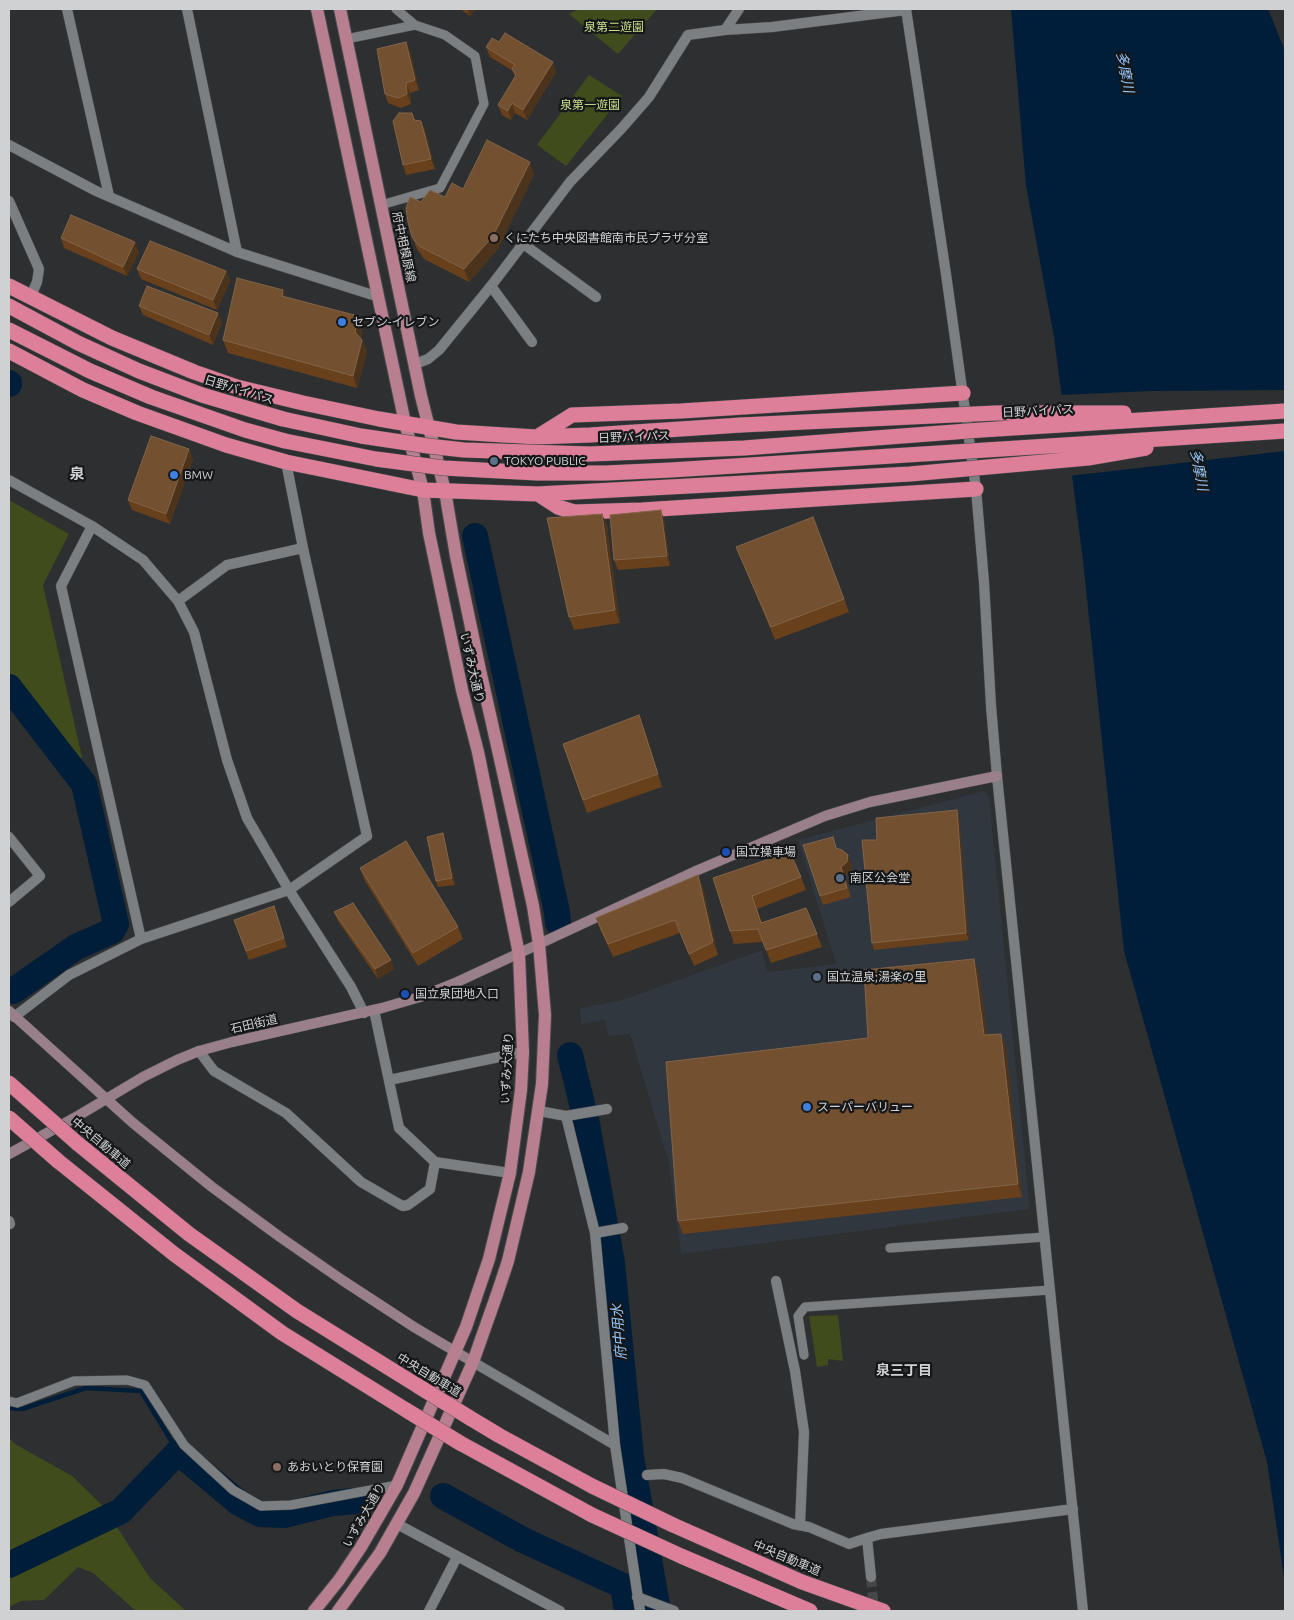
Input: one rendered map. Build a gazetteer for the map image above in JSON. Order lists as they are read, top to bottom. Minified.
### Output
{"streets":{"highway":["日野バイパス","中央自動車道"],"main road":["府中相模原線","いずみ大通り"],"street":["石田街道"]},"crossings":[["府中相模原線","いずみ大通り"],["いずみ大通り","石田街道"]],"districts":["泉","泉三丁目"],"water":["多摩川","府中用水"],"parks":["泉第二遊園","泉第一遊園"],"places":["くにたち中央図書館南市民プラザ分室","セブン-イレブン","TOKYO PUBLIC","BMW","国立操車場","南区公会堂","国立温泉;湯楽の里","国立泉団地入口","スーパーバリュー","あおいとり保育園"]}
